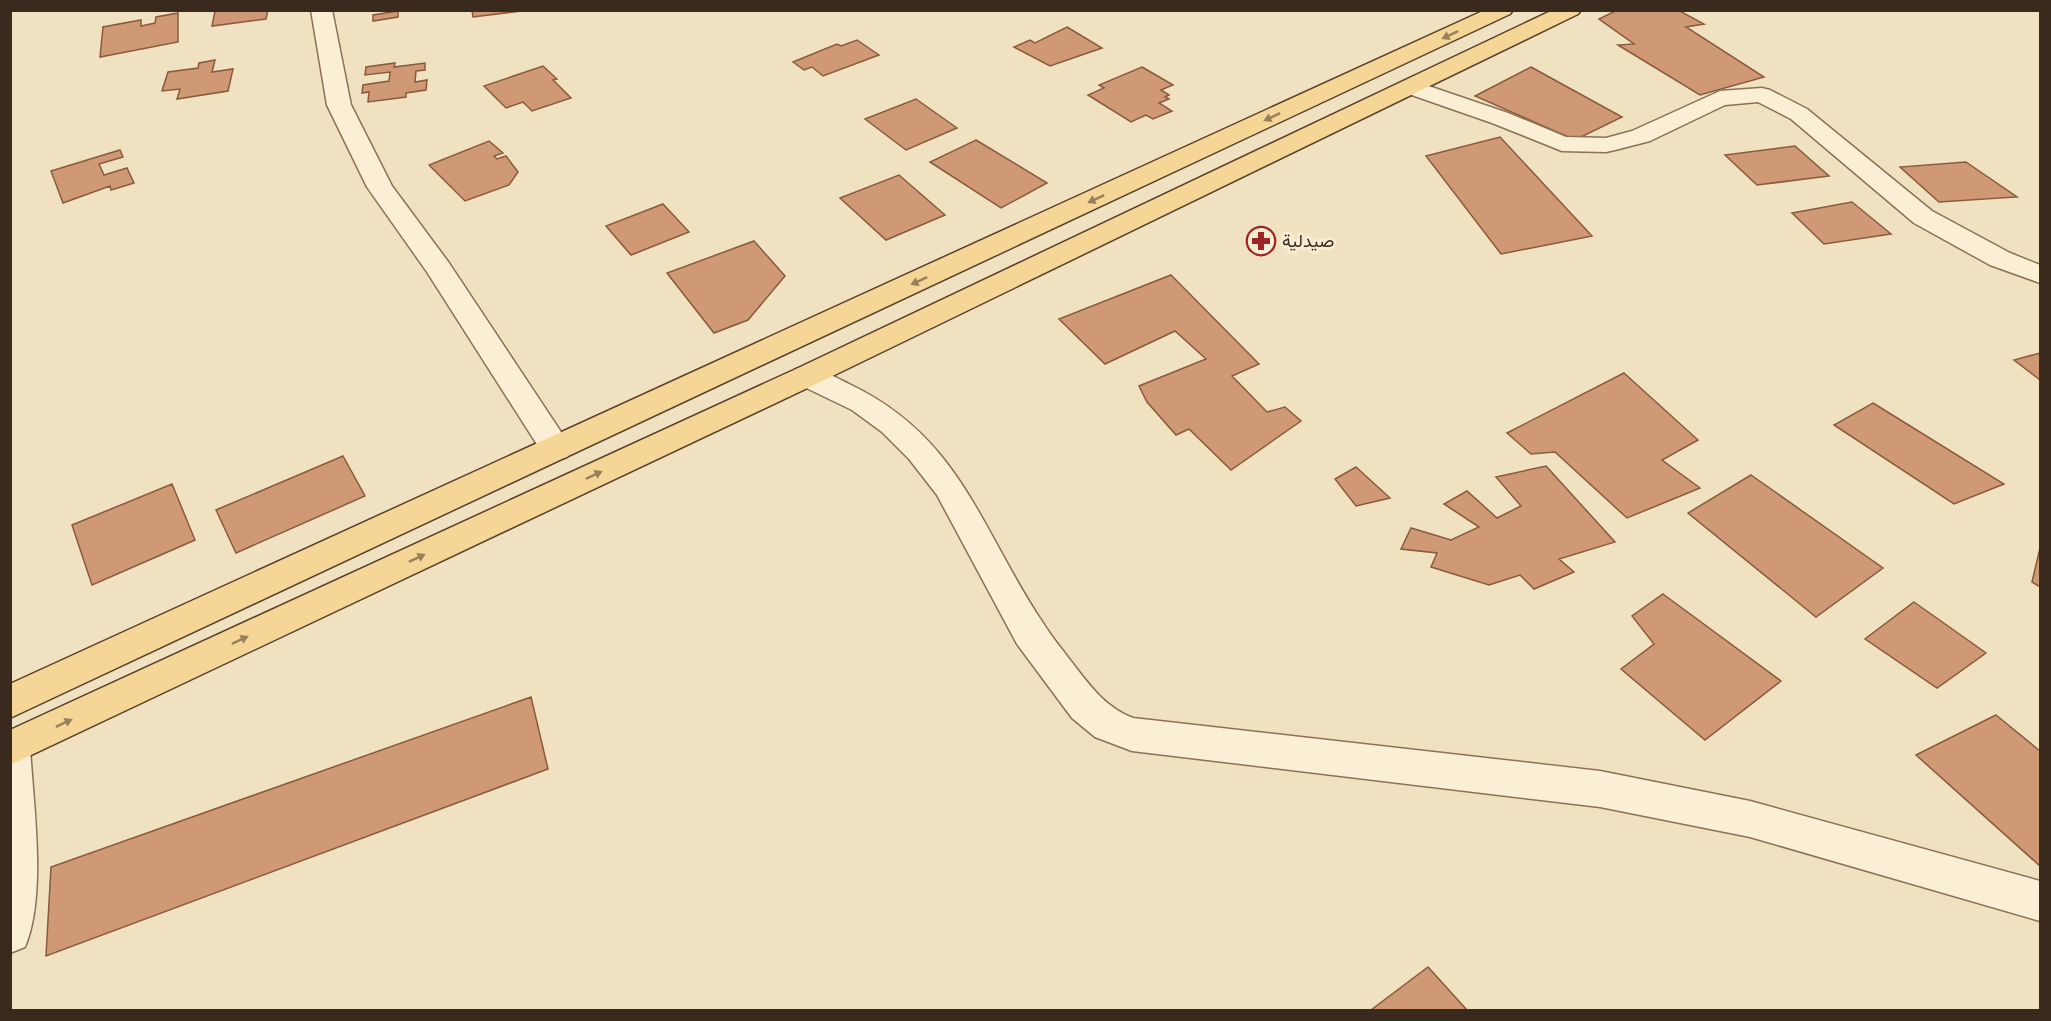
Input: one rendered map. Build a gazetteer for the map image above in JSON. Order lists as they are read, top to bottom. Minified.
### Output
{"places":{"pharmacy":["صيدلية"]}}
